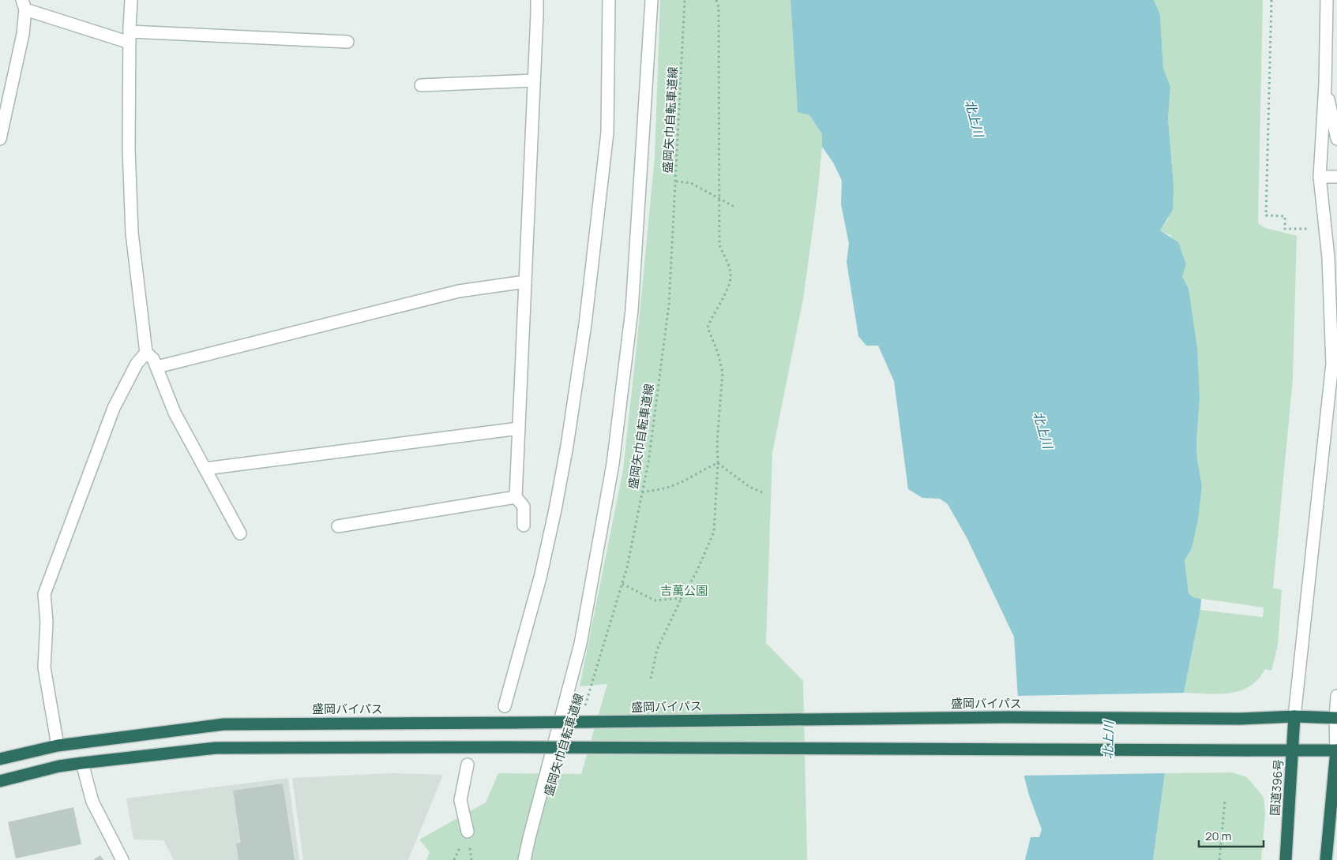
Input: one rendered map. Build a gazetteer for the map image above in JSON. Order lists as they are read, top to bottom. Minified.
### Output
{"streets":{"highway":["盛岡バイパス","国道396号"],"path":["盛岡矢巾自転車道線"]},"crossings":[["盛岡バイパス","国道396号"]],"water":["北上川"],"parks":["吉萬公園"],"scale_bar":"20 m"}
